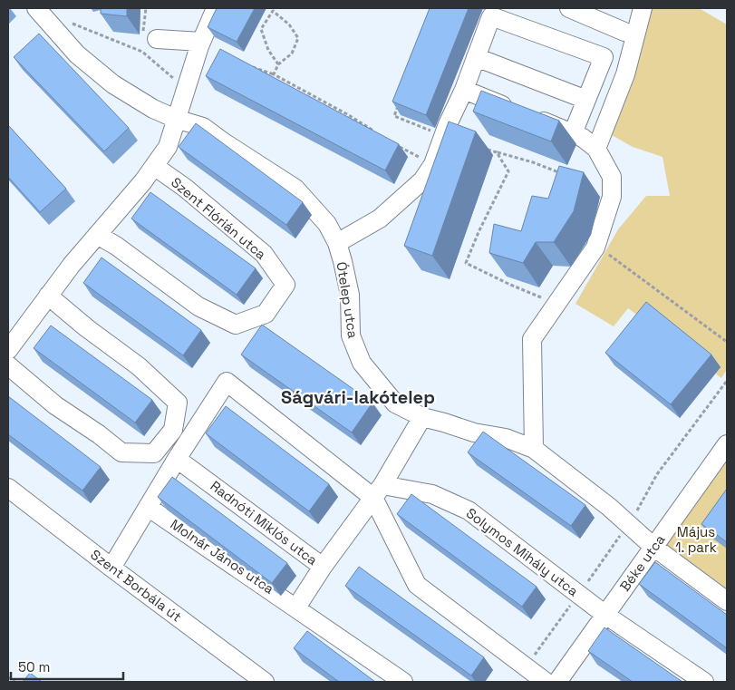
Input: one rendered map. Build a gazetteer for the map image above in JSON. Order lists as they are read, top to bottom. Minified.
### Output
{"streets":{"street":["Szent Flórián utca","Ótelep utca","Radnóti Miklós utca","Solymos Mihály utca","Molnár János utca","Béke utca","Szent Borbála út"]},"crossings":[["Ótelep utca","Béke utca"],["Radnóti Miklós utca","Solymos Mihály utca"],["Solymos Mihály utca","Béke utca"]],"districts":["Ságvári-lakótelep"],"parks":["Május 1. park"],"scale_bar":"50 m"}
